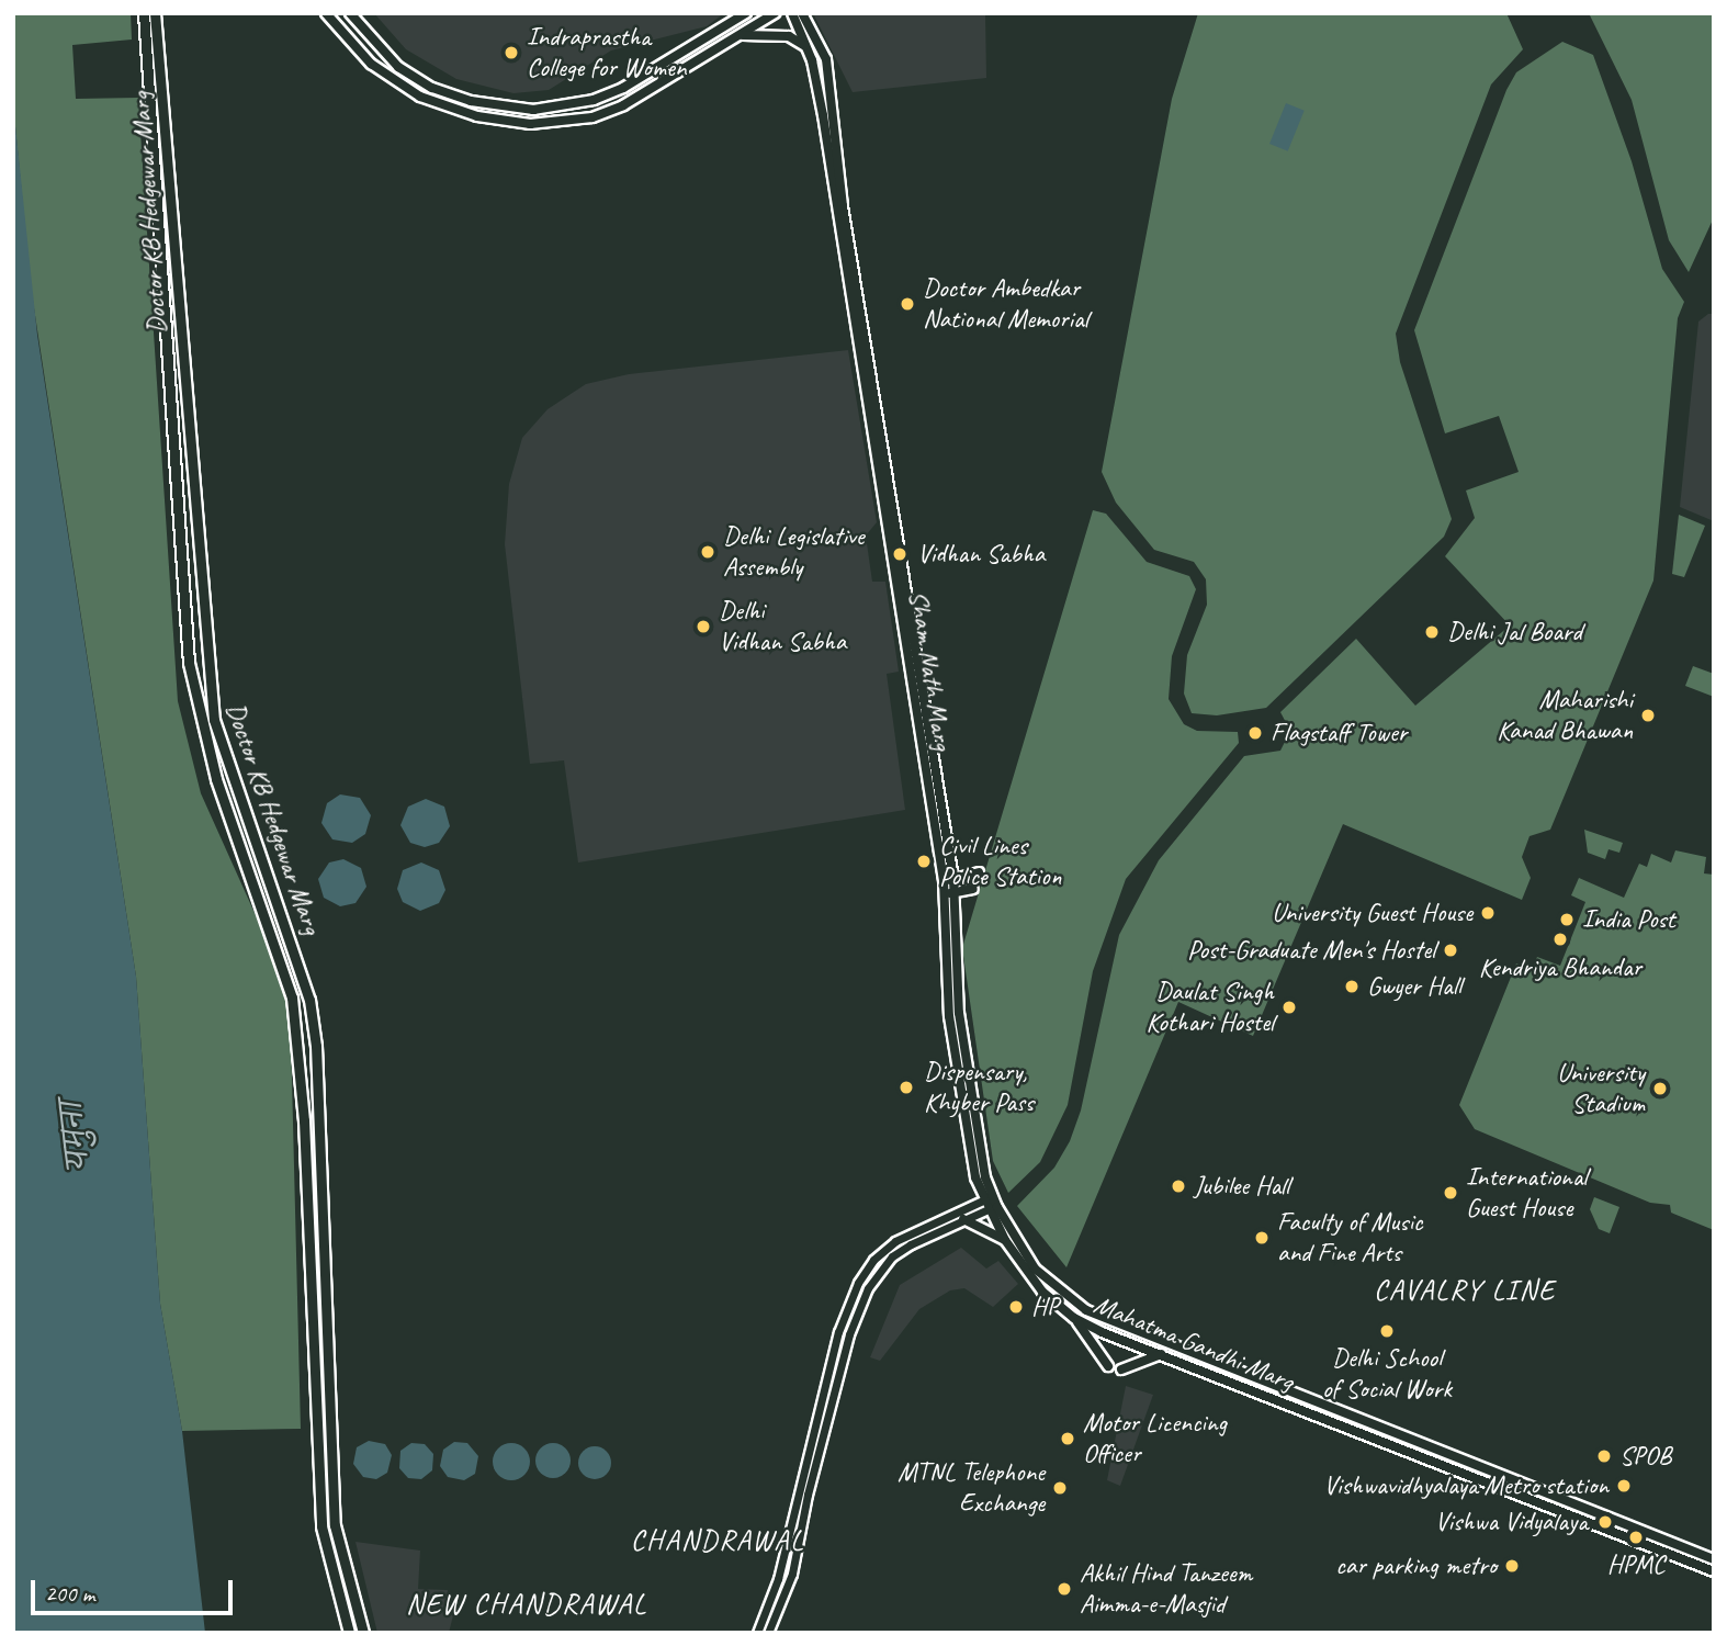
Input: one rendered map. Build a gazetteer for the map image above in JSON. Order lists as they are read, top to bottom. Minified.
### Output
{"streets":{"highway":["Doctor KB Hedgewar Marg"],"main road":["Sham Nath Marg","Mahatma Gandhi Marg"]},"crossings":[["Sham Nath Marg","Mahatma Gandhi Marg"]],"districts":["CAVALRY LINE","CHANDRAWAL","NEW CHANDRAWAL"],"water":["यमुना"],"places":["Indraprastha College for Women","Doctor Ambedkar National Memorial","Delhi Legislative Assembly","Vidhan Sabha","Delhi Vidhan Sabha","Delhi Jal Board","Maharishi Kanad Bhawan","Flagstaff Tower","Civil Lines Police Station","University Guest House","India Post","Kendriya Bhandar","Post-Graduate Men's Hostel","Gwyer Hall","Daulat Singh Kothari Hostel","Dispensary, Khyber Pass","University Stadium","Jubilee Hall","International Guest House","Faculty of Music and Fine Arts","HP","Delhi School of Social Work","Motor Licencing Officer","SPOB","Vishwavidhyalaya Metro station","MTNL Telephone Exchange","Vishwa Vidyalaya","HPMC","car parking metro","Akhil Hind Tanzeem Aimma-e-Masjid"],"scale_bar":"200 m"}
